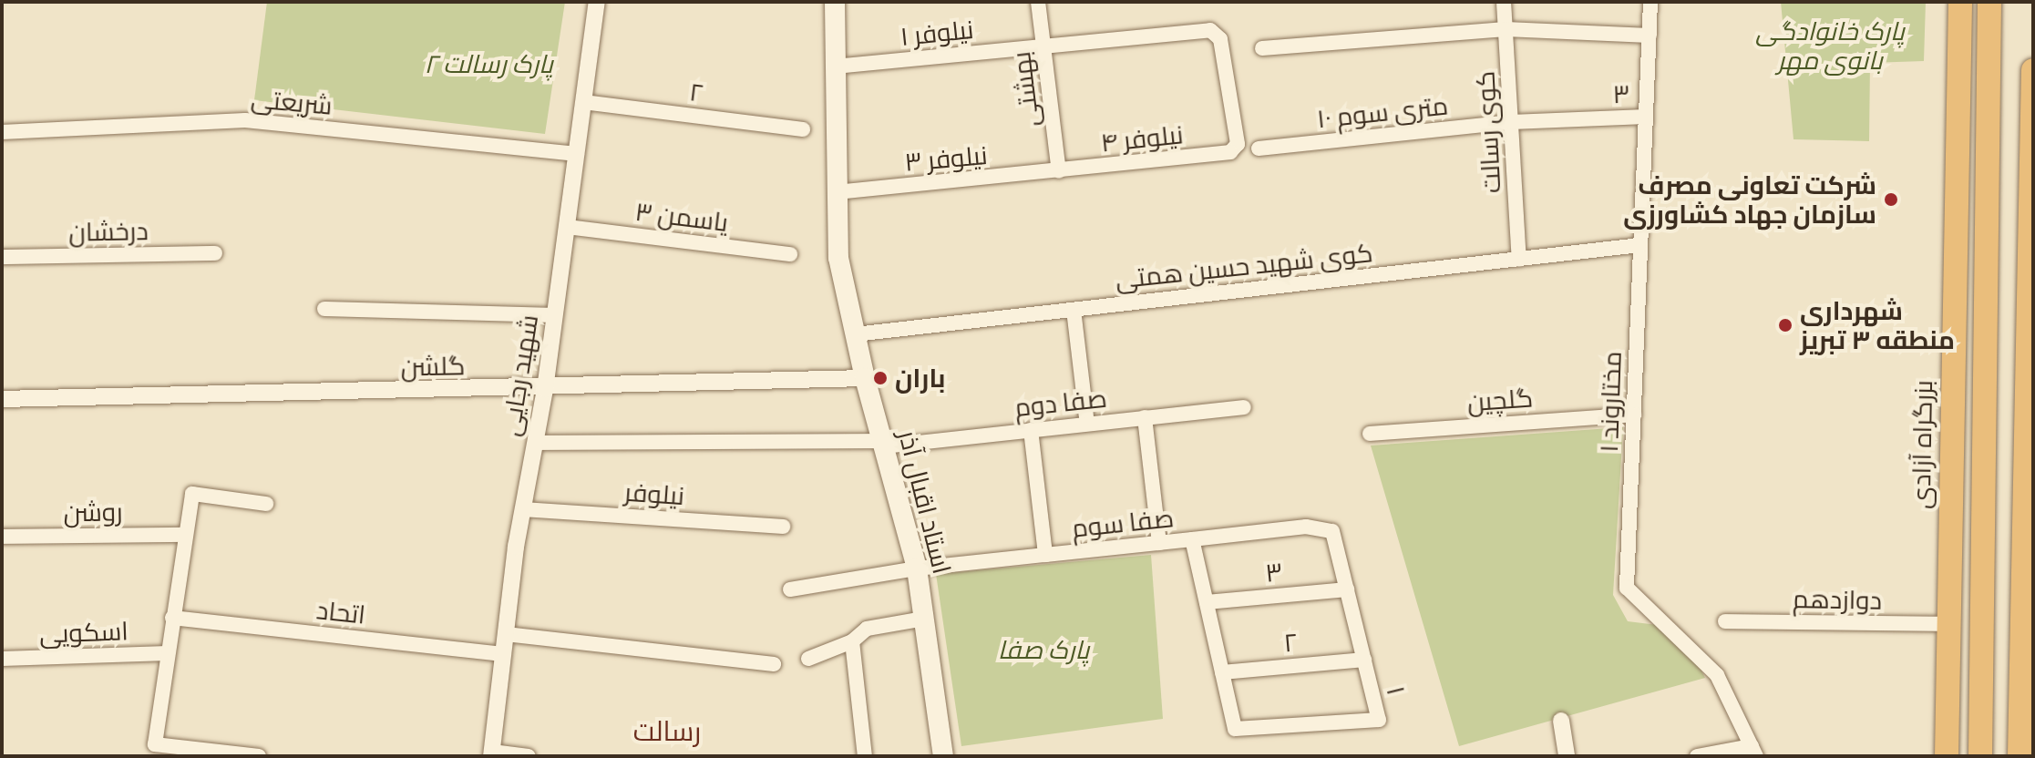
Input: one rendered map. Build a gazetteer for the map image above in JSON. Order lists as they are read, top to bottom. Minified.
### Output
{"streets":{"highway":["بزرگراه آزادی"],"main road":["استاد اقبال آذر"],"street":["نیلوفر ۱","بهشتی","۲","۳","شریعتی","۱۰ متری سوم","کوی رسالت","نیلوفر ۴","نیلوفر ۳","یاسمن ۳","درخشان","کوی شهید حسین همتی","گلشن","شهید رجایی","گلچین","مختاروند ۱","صفا دوم","نیلوفر","روشن","صفا سوم","دوازدهم","اتحاد","اسکویی","۱"]},"crossings":[["نیلوفر ۱","بهشتی"],["نیلوفر ۱","نیلوفر ۴"],["نیلوفر ۱","استاد اقبال آذر"],["بهشتی","نیلوفر ۴"],["بهشتی","نیلوفر ۳"],["۲","شهید رجایی"],["۲","۱"],["۳","۱۰ متری سوم"],["۳","کوی رسالت"],["۳","مختاروند ۱"],["۳","۱"],["شریعتی","شهید رجایی"],["۱۰ متری سوم","کوی رسالت"],["کوی رسالت","کوی شهید حسین همتی"],["نیلوفر ۴","نیلوفر ۳"],["نیلوفر ۳","استاد اقبال آذر"],["یاسمن ۳","شهید رجایی"],["کوی شهید حسین همتی","مختاروند ۱"],["کوی شهید حسین همتی","استاد اقبال آذر"],["گلشن","شهید رجایی"],["گلشن","استاد اقبال آذر"],["شهید رجایی","صفا دوم"],["شهید رجایی","نیلوفر"],["شهید رجایی","اتحاد"],["گلچین","مختاروند ۱"],["صفا دوم","استاد اقبال آذر"],["بزرگراه آزادی","دوازدهم"],["استاد اقبال آذر","صفا سوم"],["صفا سوم","۱"]],"districts":["رسالت"],"parks":["پارک خانوادگی بانوی مهر","پارک رسالت ۲","پارک صفا"],"places":["شرکت تعاونی مصرف سازمان جهاد کشاورزی","شهرداری منطقه ۳ تبریز","باران"]}
